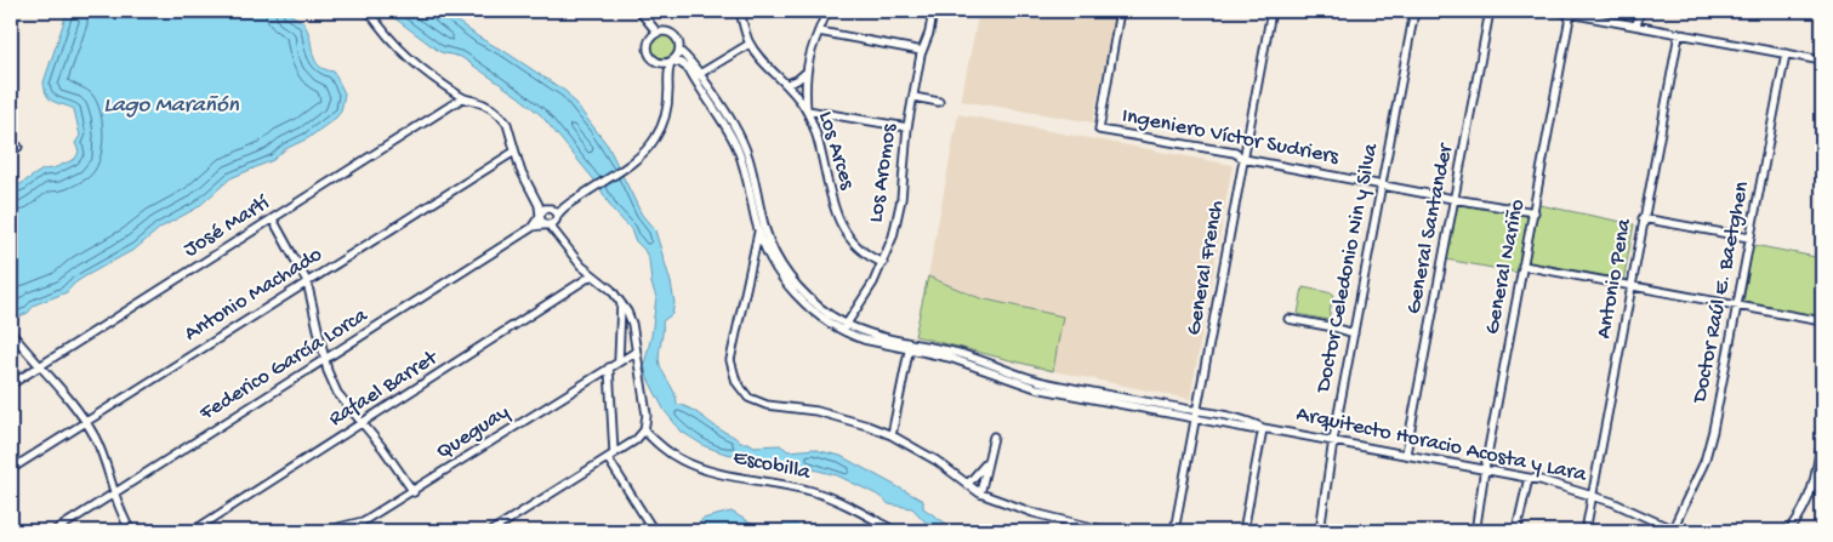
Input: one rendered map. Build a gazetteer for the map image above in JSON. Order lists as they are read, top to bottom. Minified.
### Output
{"streets":{"street":["Ingeniero Víctor Sudriers","Los Arces","Los Aromos","José Martí","General Santander","General Nariño","General French","Doctor Celedonio Nin y Silva","Antonio Pena","Doctor Raúl E. Baetghen","Antonio Machado","Federico García Lorca","Rafael Barret","Queguay","Arquitecto Horacio Acosta y Lara","Escobilla"]},"crossings":[["Ingeniero Víctor Sudriers","General Santander"],["Ingeniero Víctor Sudriers","General Nariño"],["Ingeniero Víctor Sudriers","General French"],["Ingeniero Víctor Sudriers","Doctor Celedonio Nin y Silva"],["Los Arces","Los Aromos"],["Los Aromos","Arquitecto Horacio Acosta y Lara"],["General Santander","Arquitecto Horacio Acosta y Lara"],["General Nariño","Arquitecto Horacio Acosta y Lara"],["General French","Arquitecto Horacio Acosta y Lara"],["Doctor Celedonio Nin y Silva","Arquitecto Horacio Acosta y Lara"],["Antonio Pena","Arquitecto Horacio Acosta y Lara"],["Doctor Raúl E. Baetghen","Arquitecto Horacio Acosta y Lara"]],"water":["Lago Marañón"]}
